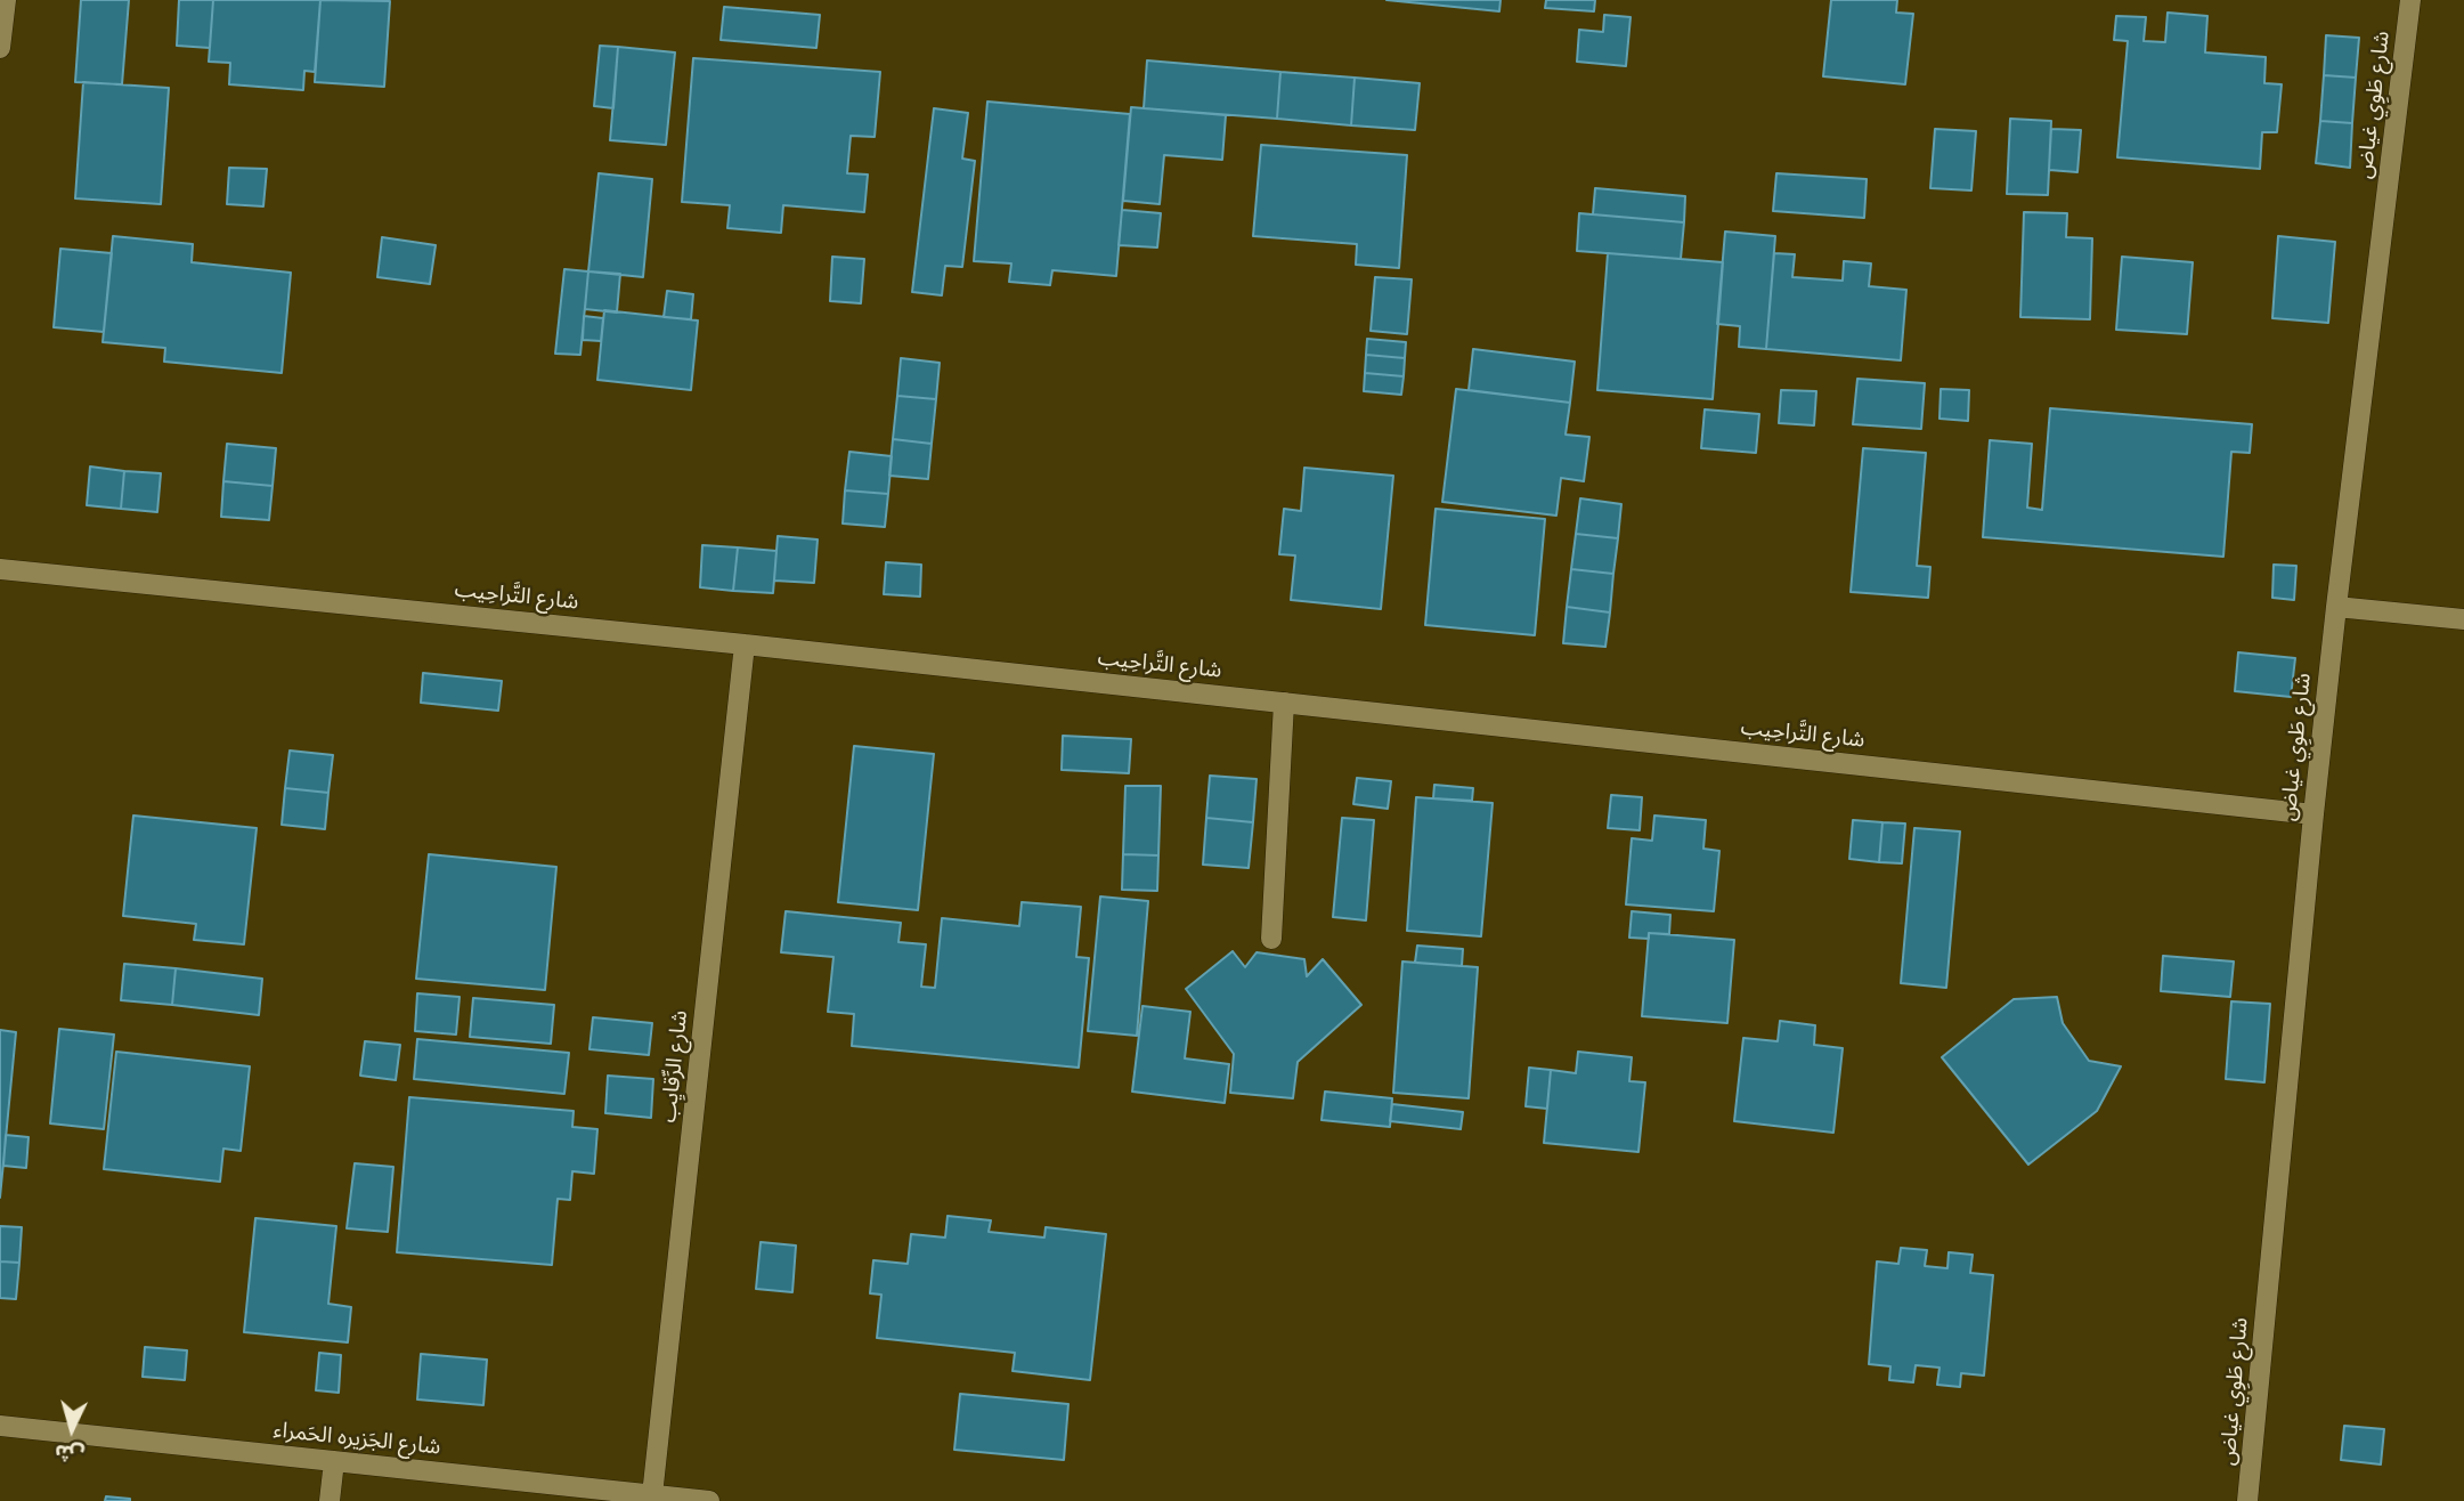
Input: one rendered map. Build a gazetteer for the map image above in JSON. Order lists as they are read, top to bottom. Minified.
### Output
{"streets":{"street":["شارع طَوِي غياض","شارع التَّراحِيب","شارع الرِّقايِب","شارع الجَزيره الحَمراء"]},"crossings":[["شارع طَوِي غياض","شارع التَّراحِيب"],["شارع التَّراحِيب","شارع الرِّقايِب"],["شارع الرِّقايِب","شارع الجَزيره الحَمراء"]],"north":"bottom"}
